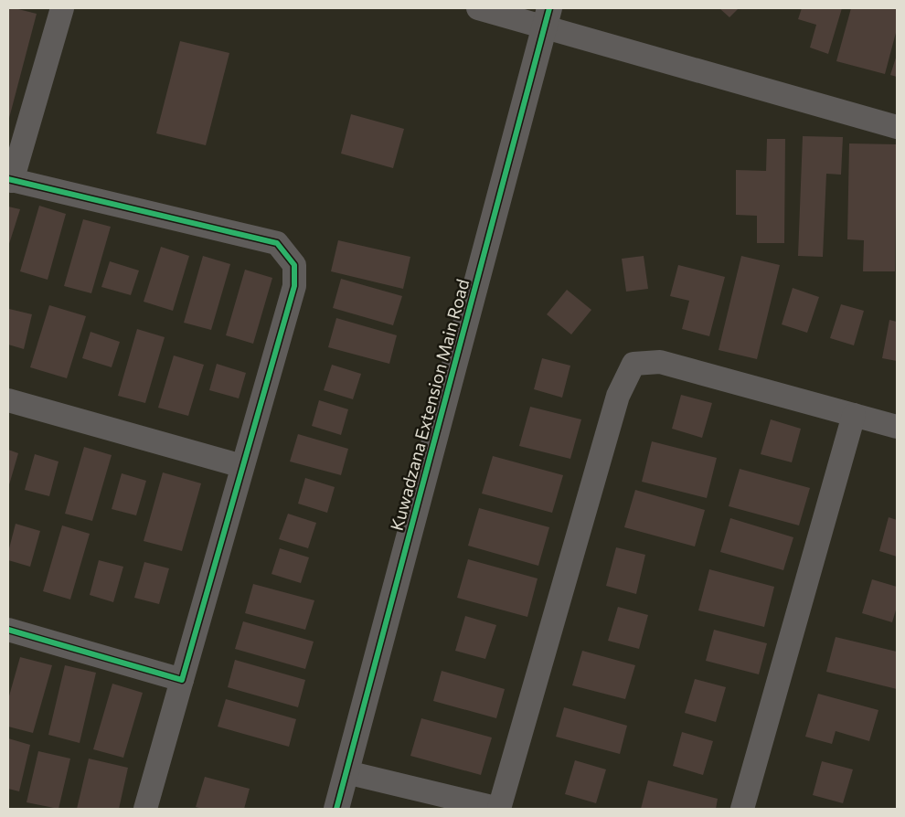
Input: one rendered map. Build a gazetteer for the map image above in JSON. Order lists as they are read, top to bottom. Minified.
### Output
{"streets":{"street":["Kuwadzana Extension Main Road"]}}
